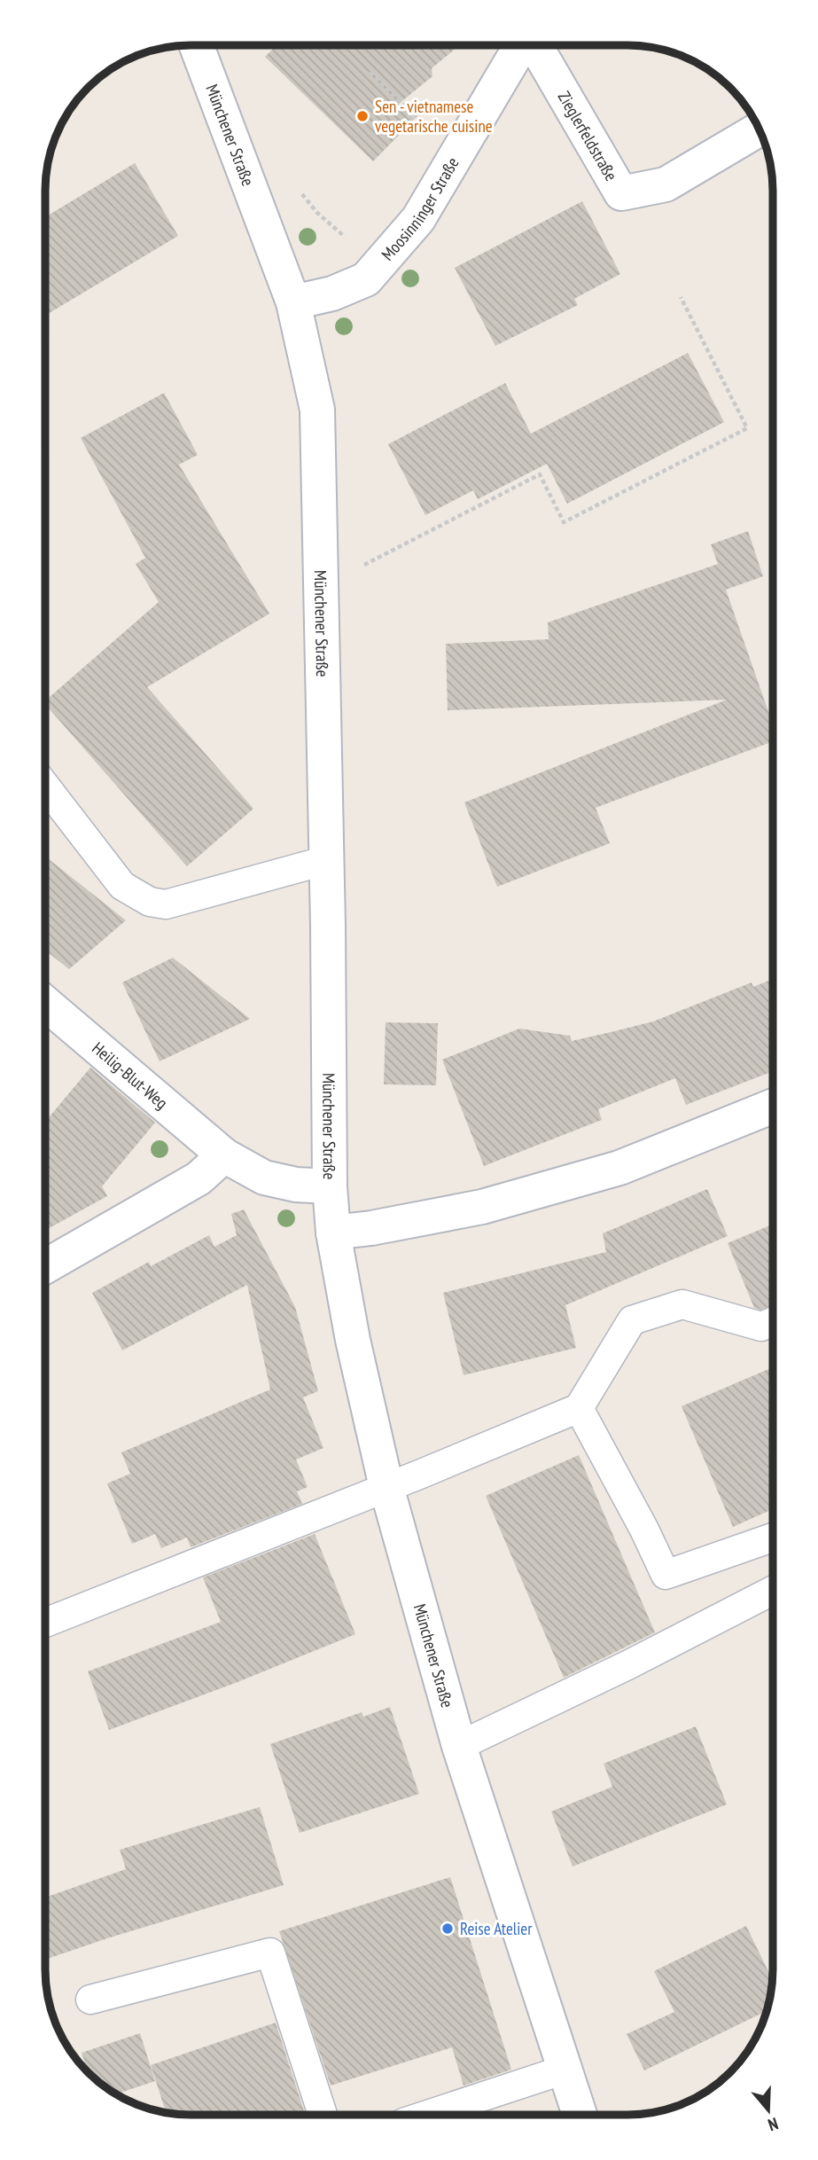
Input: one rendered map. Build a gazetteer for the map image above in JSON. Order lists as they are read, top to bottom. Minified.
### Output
{"streets":{"street":["Münchener Straße","Zieglerfeldstraße","Moosinninger Straße","Heilig-Blut-Weg"]},"crossings":[["Münchener Straße","Moosinninger Straße"],["Münchener Straße","Heilig-Blut-Weg"]],"places":["Sen - vietnamese vegetarische cuisine","Reise Atelier"],"north":"bottom"}
